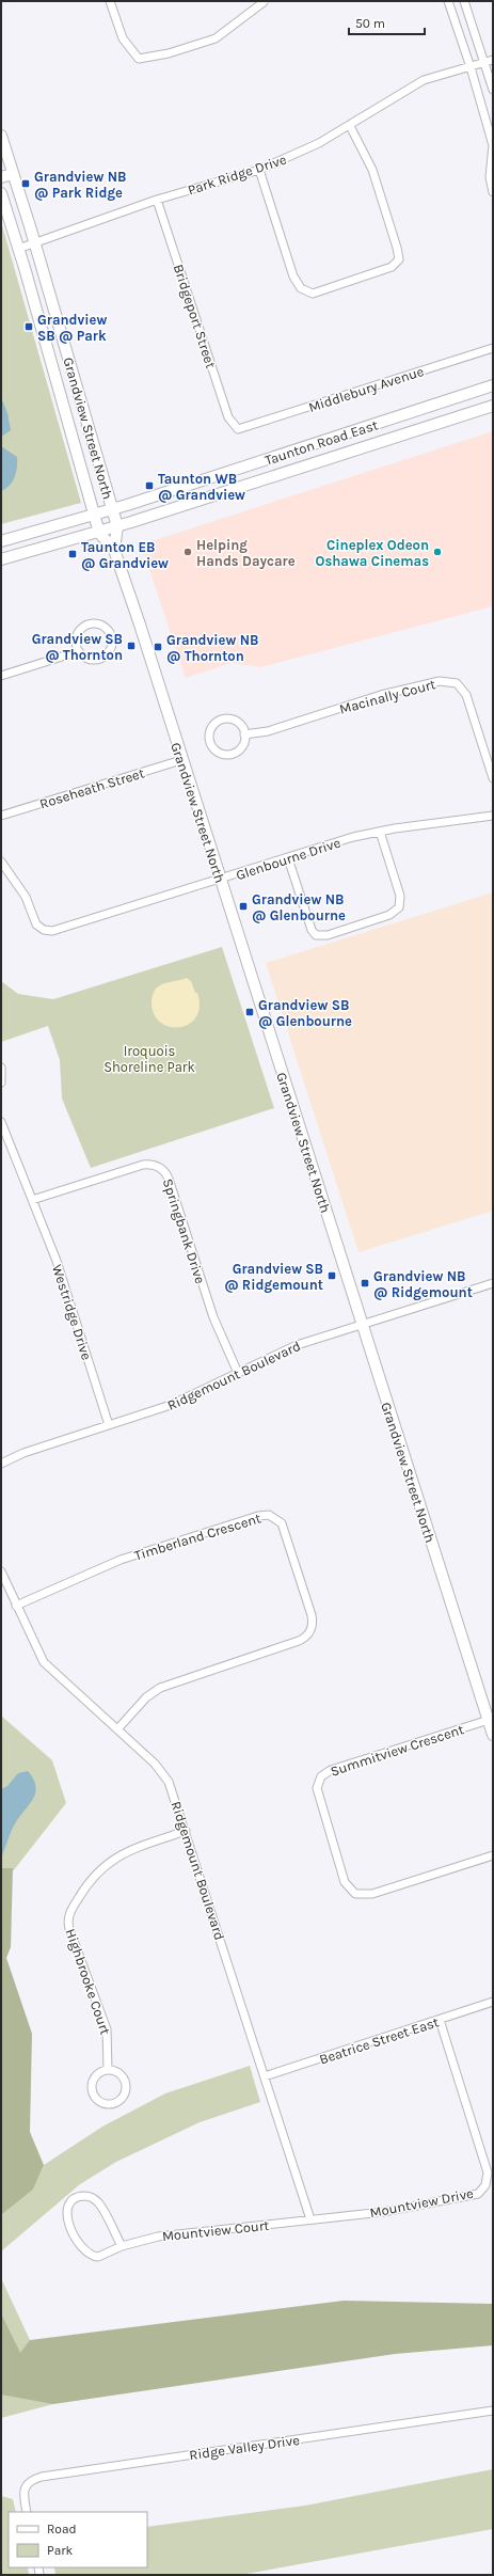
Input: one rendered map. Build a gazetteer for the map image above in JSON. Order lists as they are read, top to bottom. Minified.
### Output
{"streets":{"street":["Park Ridge Drive","Bridgeport Street","Middlebury Avenue","Grandview Street North","Taunton Road East","Macinally Court","Roseheath Street","Glenbourne Drive","Springbank Drive","Westridge Drive","Ridgemount Boulevard","Timberland Crescent","Summitview Crescent","Highbrooke Court","Beatrice Street East","Mountview Drive","Mountview Court","Ridge Valley Drive"]},"crossings":[["Park Ridge Drive","Bridgeport Street"],["Park Ridge Drive","Grandview Street North"],["Bridgeport Street","Middlebury Avenue"],["Grandview Street North","Taunton Road East"],["Grandview Street North","Roseheath Street"],["Grandview Street North","Glenbourne Drive"],["Grandview Street North","Ridgemount Boulevard"],["Grandview Street North","Summitview Crescent"],["Springbank Drive","Westridge Drive"],["Springbank Drive","Ridgemount Boulevard"],["Westridge Drive","Ridgemount Boulevard"],["Ridgemount Boulevard","Timberland Crescent"],["Ridgemount Boulevard","Highbrooke Court"],["Ridgemount Boulevard","Beatrice Street East"],["Ridgemount Boulevard","Mountview Drive"],["Ridgemount Boulevard","Mountview Court"],["Beatrice Street East","Mountview Drive"],["Mountview Drive","Mountview Court"]],"parks":["Iroquois Shoreline Park"],"places":{"transit":["Grandview NB @ Park Ridge","Grandview SB @ Park","Taunton WB @ Grandview","Taunton EB @ Grandview","Grandview SB @ Thornton","Grandview NB @ Thornton","Grandview NB @ Glenbourne","Grandview SB @ Glenbourne","Grandview SB @ Ridgemount","Grandview NB @ Ridgemount"],"other":["Helping Hands Daycare","Cineplex Odeon Oshawa Cinemas"]},"legend":["Road","Park"],"scale_bar":"50 m"}
